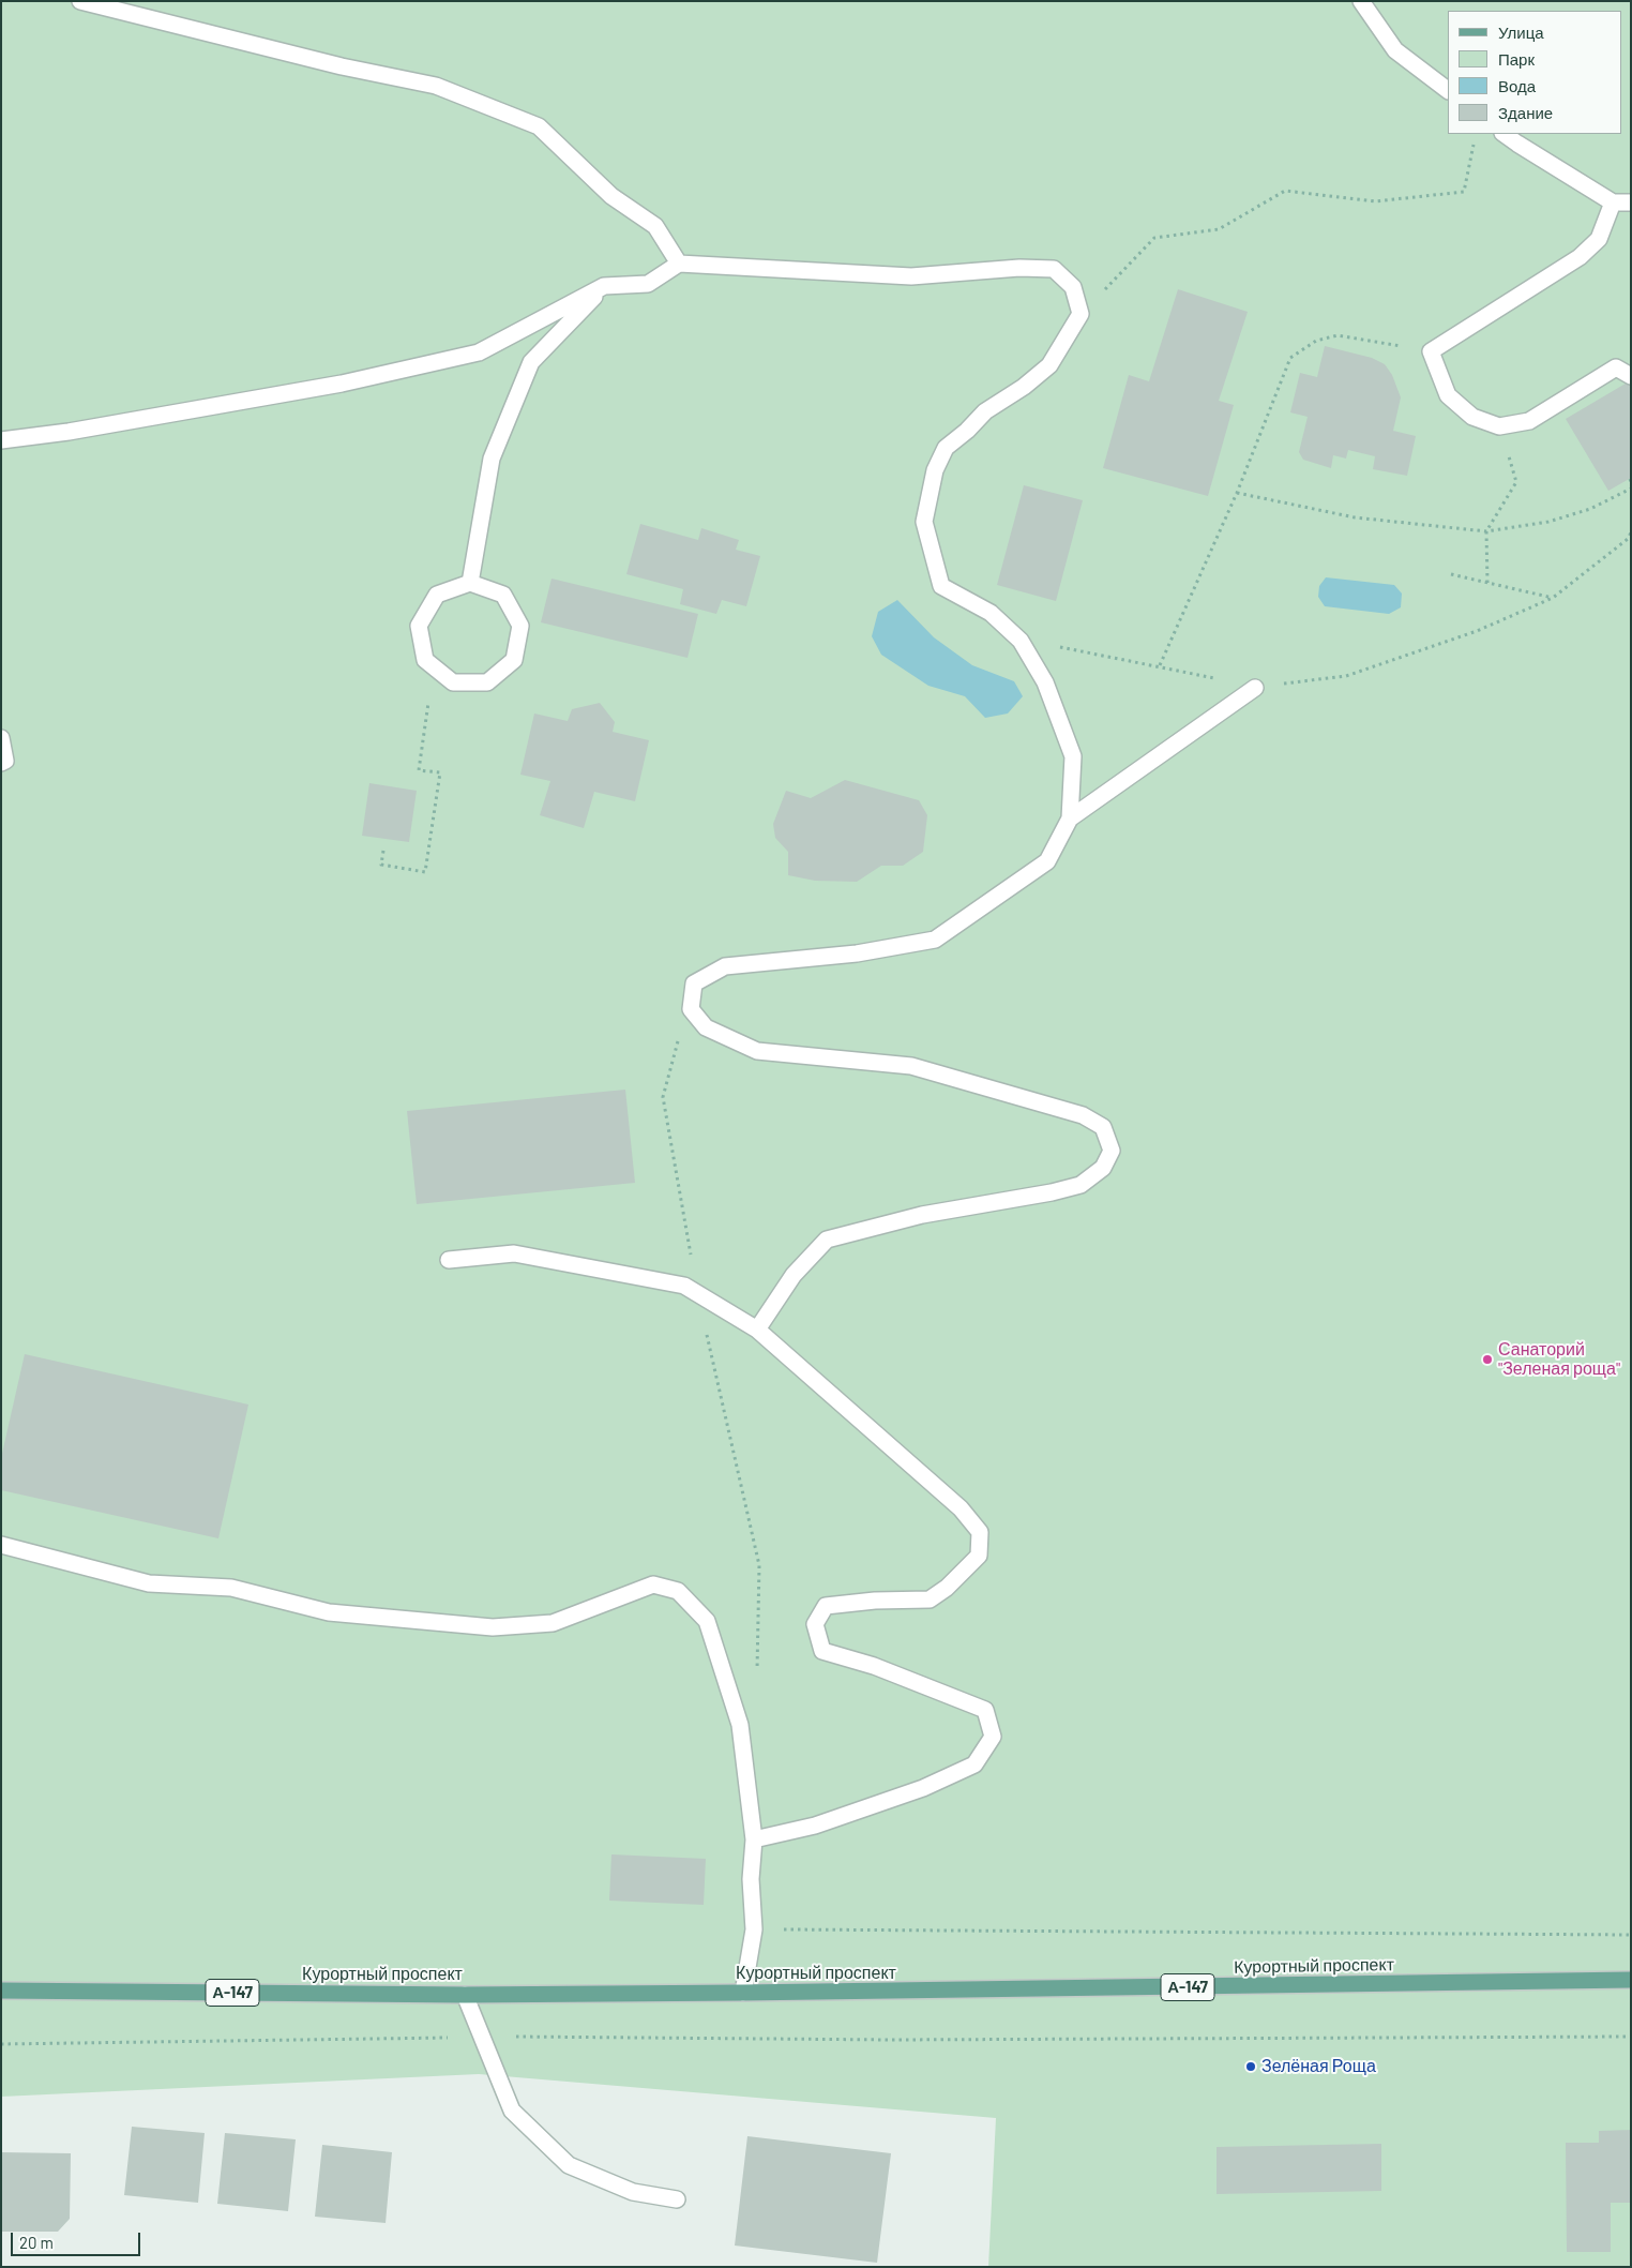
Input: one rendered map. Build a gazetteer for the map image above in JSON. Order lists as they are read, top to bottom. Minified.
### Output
{"streets":{"main road":["Курортный проспект","А-147"]},"places":["Санаторий \"Зеленая роща\"","Зелёная Роща"],"legend":["Улица","Парк","Вода","Здание"],"scale_bar":"20 m"}
